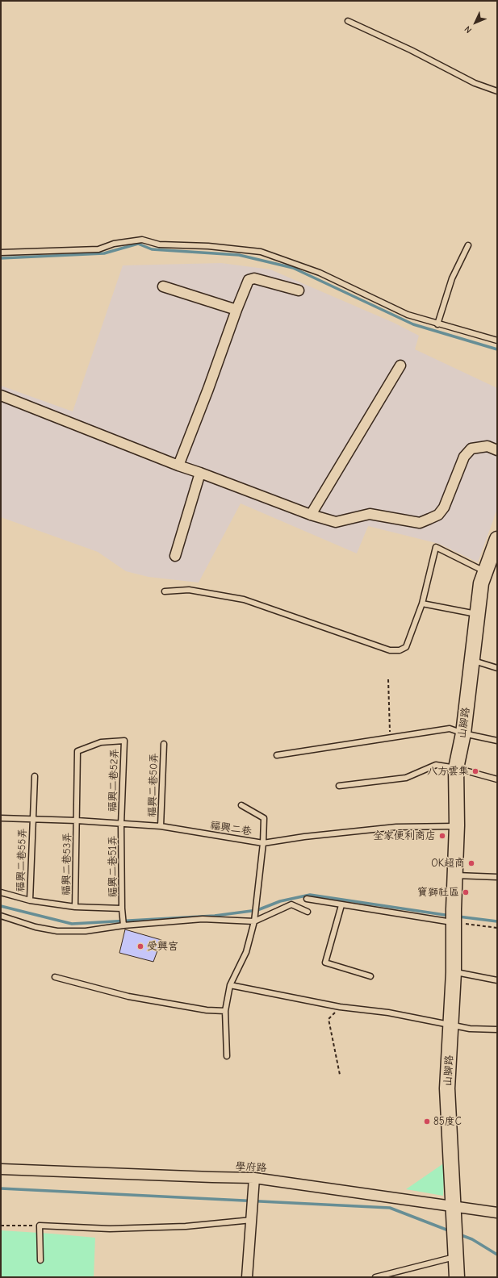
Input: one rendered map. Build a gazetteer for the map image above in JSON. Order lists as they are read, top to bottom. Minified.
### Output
{"streets":{"main road":["山腳路"],"street":["學府路"],"lane":["福興二巷52弄","福興二巷50弄","福興二巷","福興二巷55弄","福興二巷53弄","福興二巷51弄"]},"crossings":[["山腳路","福興二巷"],["山腳路","學府路"],["福興二巷52弄","福興二巷"],["福興二巷52弄","福興二巷53弄"],["福興二巷52弄","福興二巷51弄"],["福興二巷50弄","福興二巷"],["福興二巷","福興二巷55弄"],["福興二巷","福興二巷53弄"],["福興二巷","福興二巷51弄"]],"places":["八方雲集","全家便利商店","OK超商","寶獅社區","受興宮","85度C"],"north":"bottom left"}
